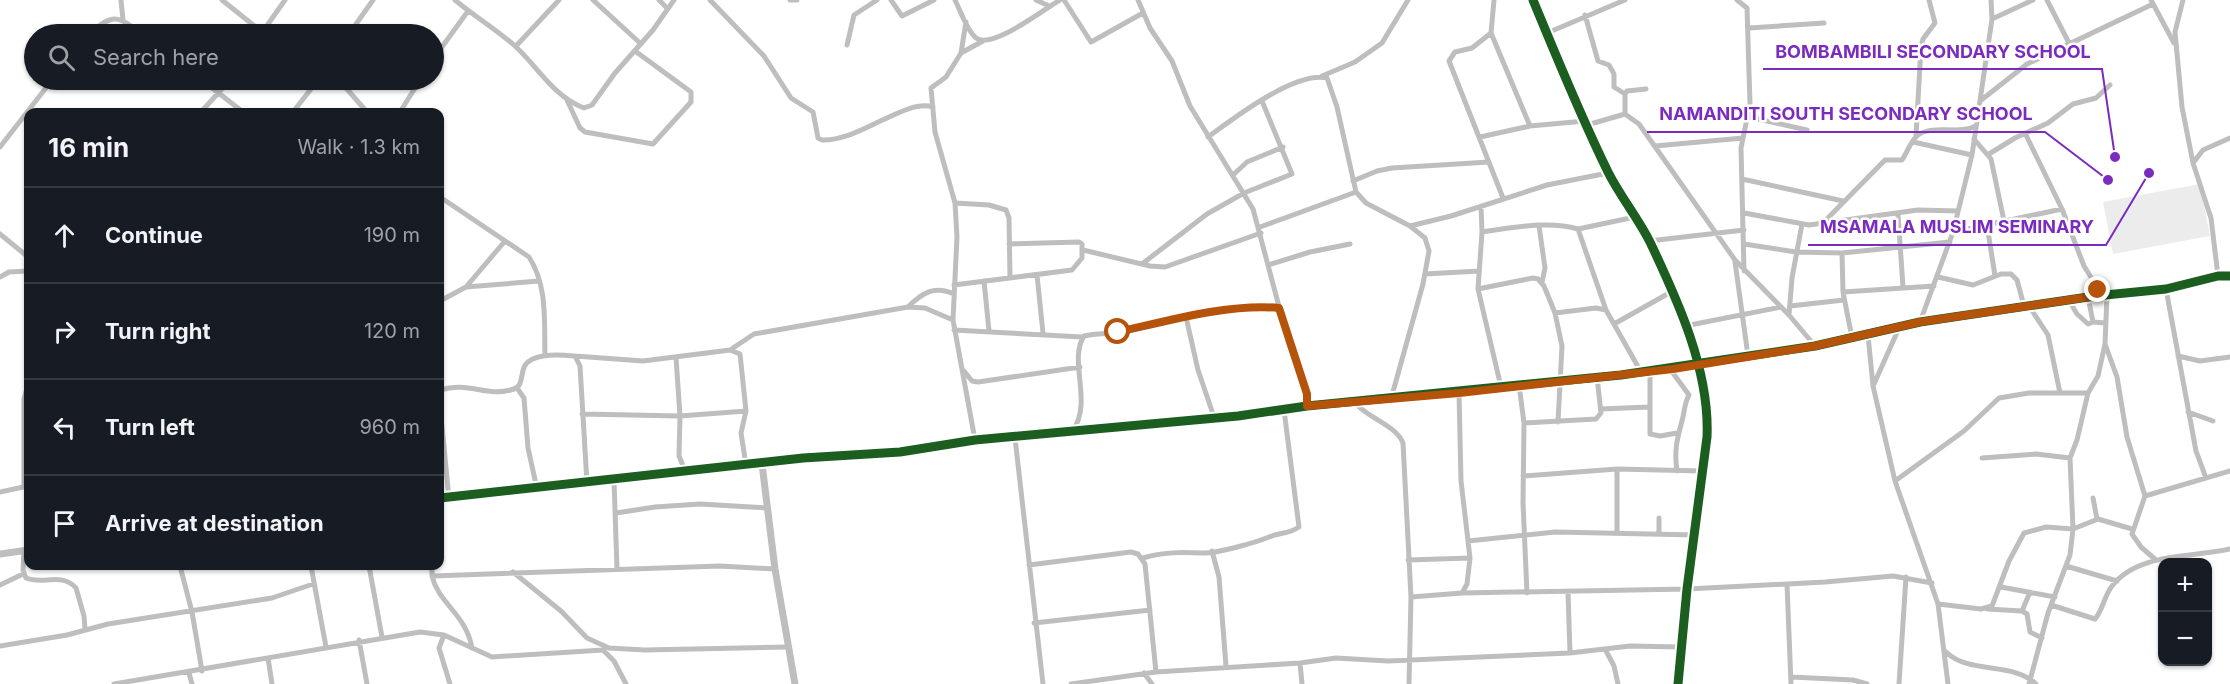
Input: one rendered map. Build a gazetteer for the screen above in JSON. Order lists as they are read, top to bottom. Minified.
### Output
{"places":["BOMBAMBILI SECONDARY SCHOOL","MSAMALA MUSLIM SEMINARY","NAMANDITI SOUTH SECONDARY SCHOOL"],"page":{"search":"Search here","heading":["16 min","Walk · 1.3 km"],"list":[["Continue","190 m"],["Turn right","120 m"],["Turn left","960 m"],"Arrive at destination"],"map_buttons":["+","−"]}}
